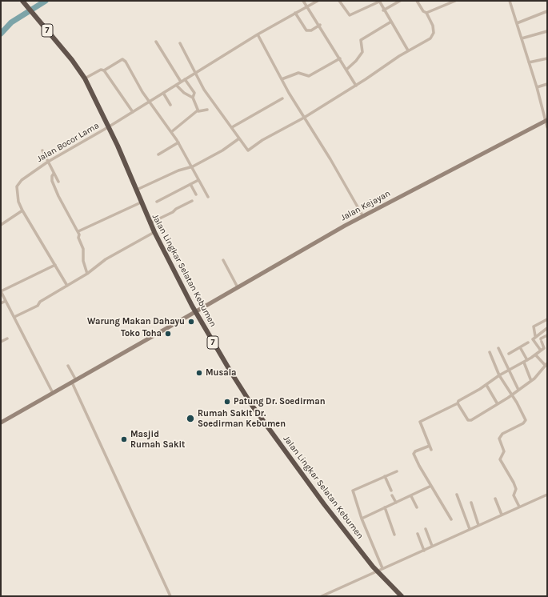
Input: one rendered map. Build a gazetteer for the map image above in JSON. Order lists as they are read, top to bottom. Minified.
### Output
{"streets":{"highway":["7","Jalan Lingkar Selatan Kebumen"],"main road":["Jalan Kejayan"],"street":["Jalan Bocor Lama"]},"crossings":[["Jalan Bocor Lama","Jalan Lingkar Selatan Kebumen"],["Jalan Kejayan","Jalan Lingkar Selatan Kebumen"]],"places":["Warung Makan Dahayu","Toko Toha","Musala","Patung Dr. Soedirman","Rumah Sakit Dr. Soedirman Kebumen","Masjid Rumah Sakit"]}
